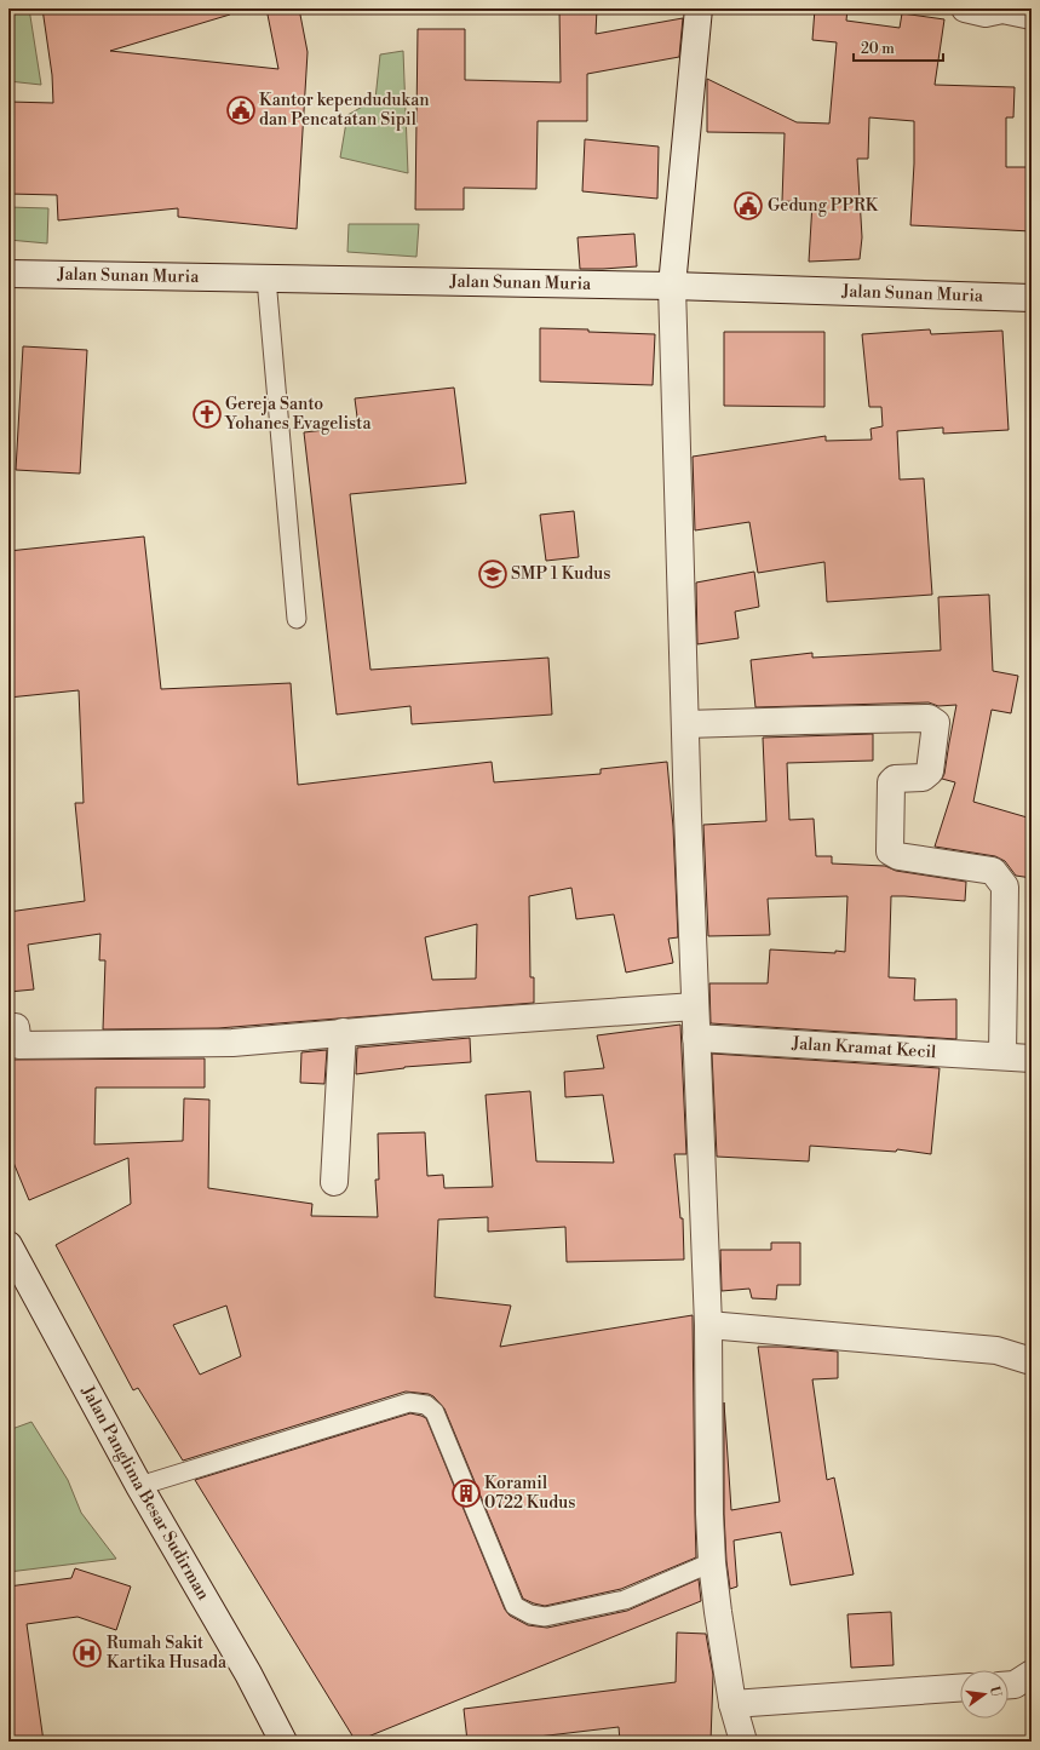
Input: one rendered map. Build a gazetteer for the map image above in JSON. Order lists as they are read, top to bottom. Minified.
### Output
{"streets":{"street":["Jalan Sunan Muria","Jalan Kramat Kecil","Jalan Panglima Besar Sudirman"]},"places":{"public building":["Kantor kependudukan dan Pencatatan Sipil","Gedung PPRK"],"church":["Gereja Santo Yohanes Evagelista"],"school or university":["SMP 1 Kudus"],"building":["Koramil 0722 Kudus"],"hospital":["Rumah Sakit Kartika Husada"]},"scale_bar":"20 m","north":"right"}
